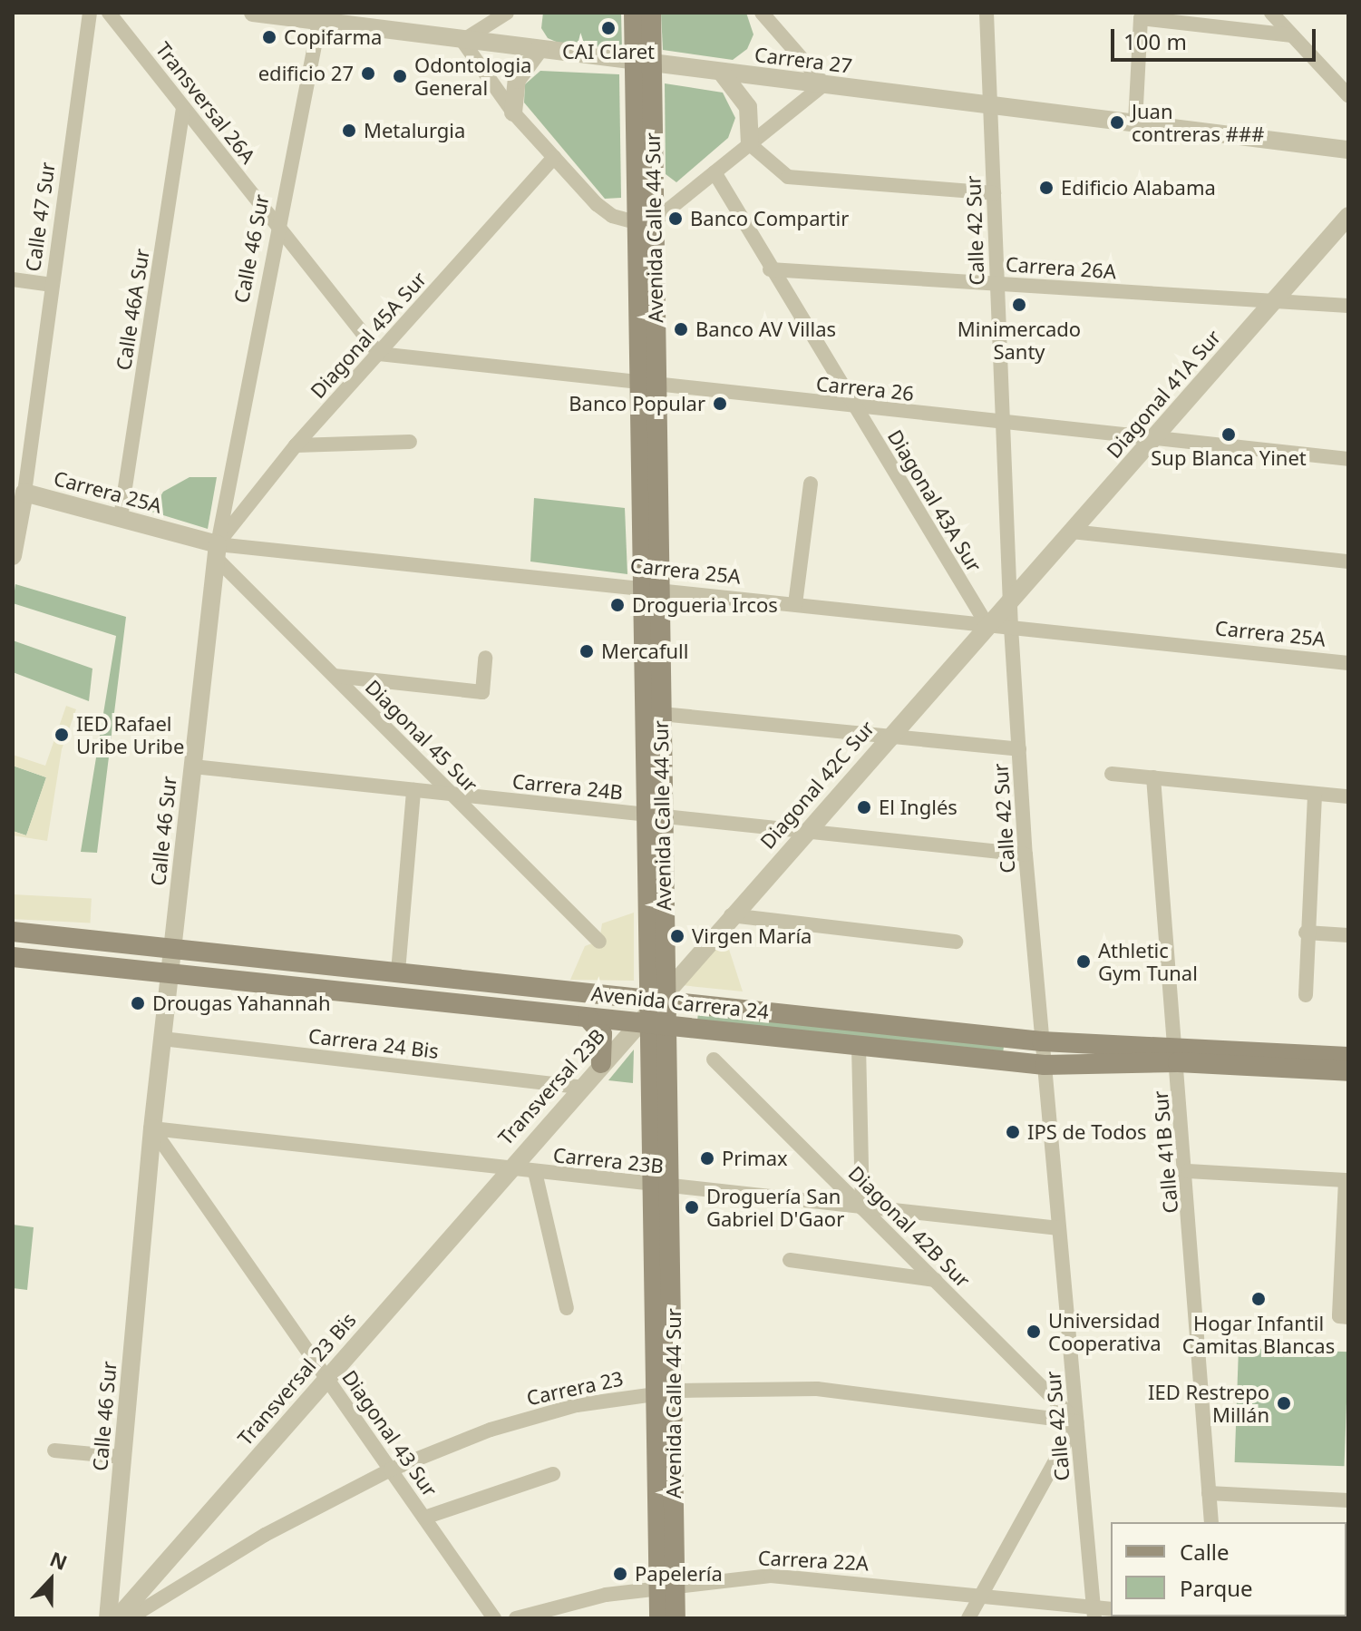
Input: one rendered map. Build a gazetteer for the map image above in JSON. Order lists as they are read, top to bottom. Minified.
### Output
{"streets":{"main road":["Avenida Calle 44 Sur","Avenida Carrera 24"],"street":["Carrera 27","Transversal 26A","Calle 47 Sur","Calle 42 Sur","Calle 46 Sur","Carrera 26A","Calle 46A Sur","Diagonal 45A Sur","Carrera 26","Diagonal 41A Sur","Carrera 25A","Diagonal 43A Sur","Diagonal 45 Sur","Diagonal 42C Sur","Carrera 24B","Carrera 24 Bis","Transversal 23B","Calle 41B Sur","Carrera 23B","Diagonal 42B Sur","Transversal 23 Bis","Carrera 23","Diagonal 43 Sur","Carrera 22A"]},"crossings":[["Carrera 27","Avenida Calle 44 Sur"],["Carrera 27","Calle 42 Sur"],["Carrera 27","Calle 46 Sur"],["Transversal 26A","Calle 46 Sur"],["Transversal 26A","Calle 46A Sur"],["Transversal 26A","Diagonal 45A Sur"],["Transversal 26A","Carrera 26"],["Calle 47 Sur","Carrera 25A"],["Avenida Calle 44 Sur","Carrera 26"],["Avenida Calle 44 Sur","Carrera 25A"],["Avenida Calle 44 Sur","Diagonal 42C Sur"],["Avenida Calle 44 Sur","Carrera 24B"],["Avenida Calle 44 Sur","Avenida Carrera 24"],["Avenida Calle 44 Sur","Transversal 23B"],["Avenida Calle 44 Sur","Carrera 23B"],["Avenida Calle 44 Sur","Carrera 23"],["Avenida Calle 44 Sur","Carrera 22A"],["Calle 42 Sur","Carrera 26A"],["Calle 42 Sur","Carrera 26"],["Calle 42 Sur","Diagonal 41A Sur"],["Calle 42 Sur","Carrera 25A"],["Calle 42 Sur","Diagonal 42C Sur"],["Calle 42 Sur","Carrera 24B"],["Calle 42 Sur","Avenida Carrera 24"],["Calle 42 Sur","Carrera 23B"],["Calle 42 Sur","Diagonal 42B Sur"],["Calle 42 Sur","Carrera 23"],["Calle 42 Sur","Carrera 22A"],["Calle 46 Sur","Diagonal 45A Sur"],["Calle 46 Sur","Carrera 25A"],["Calle 46 Sur","Diagonal 45 Sur"],["Calle 46 Sur","Carrera 24B"],["Calle 46 Sur","Avenida Carrera 24"],["Calle 46 Sur","Carrera 24 Bis"],["Calle 46 Sur","Carrera 23B"],["Calle 46 Sur","Diagonal 43 Sur"],["Carrera 26A","Diagonal 41A Sur"],["Carrera 26A","Diagonal 43A Sur"],["Calle 46A Sur","Carrera 25A"],["Diagonal 45A Sur","Carrera 26"],["Diagonal 45A Sur","Carrera 25A"],["Diagonal 45A Sur","Diagonal 45 Sur"],["Carrera 26","Diagonal 41A Sur"],["Carrera 26","Diagonal 43A Sur"],["Diagonal 41A Sur","Diagonal 42C Sur"],["Carrera 25A","Diagonal 43A Sur"],["Carrera 25A","Diagonal 45 Sur"],["Carrera 25A","Diagonal 42C Sur"],["Diagonal 43A Sur","Diagonal 42C Sur"],["Diagonal 45 Sur","Carrera 24B"],["Diagonal 42C Sur","Carrera 24B"],["Diagonal 42C Sur","Avenida Carrera 24"],["Diagonal 42C Sur","Transversal 23B"],["Avenida Carrera 24","Transversal 23B"],["Avenida Carrera 24","Calle 41B Sur"],["Carrera 24 Bis","Transversal 23B"],["Transversal 23B","Carrera 23B"],["Transversal 23B","Transversal 23 Bis"],["Carrera 23B","Diagonal 42B Sur"],["Carrera 23B","Transversal 23 Bis"],["Carrera 23B","Diagonal 43 Sur"],["Diagonal 42B Sur","Carrera 23"],["Transversal 23 Bis","Diagonal 43 Sur"],["Carrera 23","Diagonal 43 Sur"]],"places":["CAI Claret","Copifarma","edificio 27","Odontologia General","Juan contreras ###","Metalurgia","Edificio Alabama","Banco Compartir","Minimercado Santy","Banco AV Villas","Banco Popular","Sup Blanca Yinet","Drogueria Ircos","Mercafull","IED Rafael Uribe Uribe","El Inglés","Virgen María","Athletic Gym Tunal","Drougas Yahannah","IPS de Todos","Primax","Droguería San Gabriel D'Gaor","Hogar Infantil Camitas Blancas","Universidad Cooperativa","IED Restrepo Millán","Papelería"],"legend":["Calle","Parque"],"scale_bar":"100 m","north":"top"}
